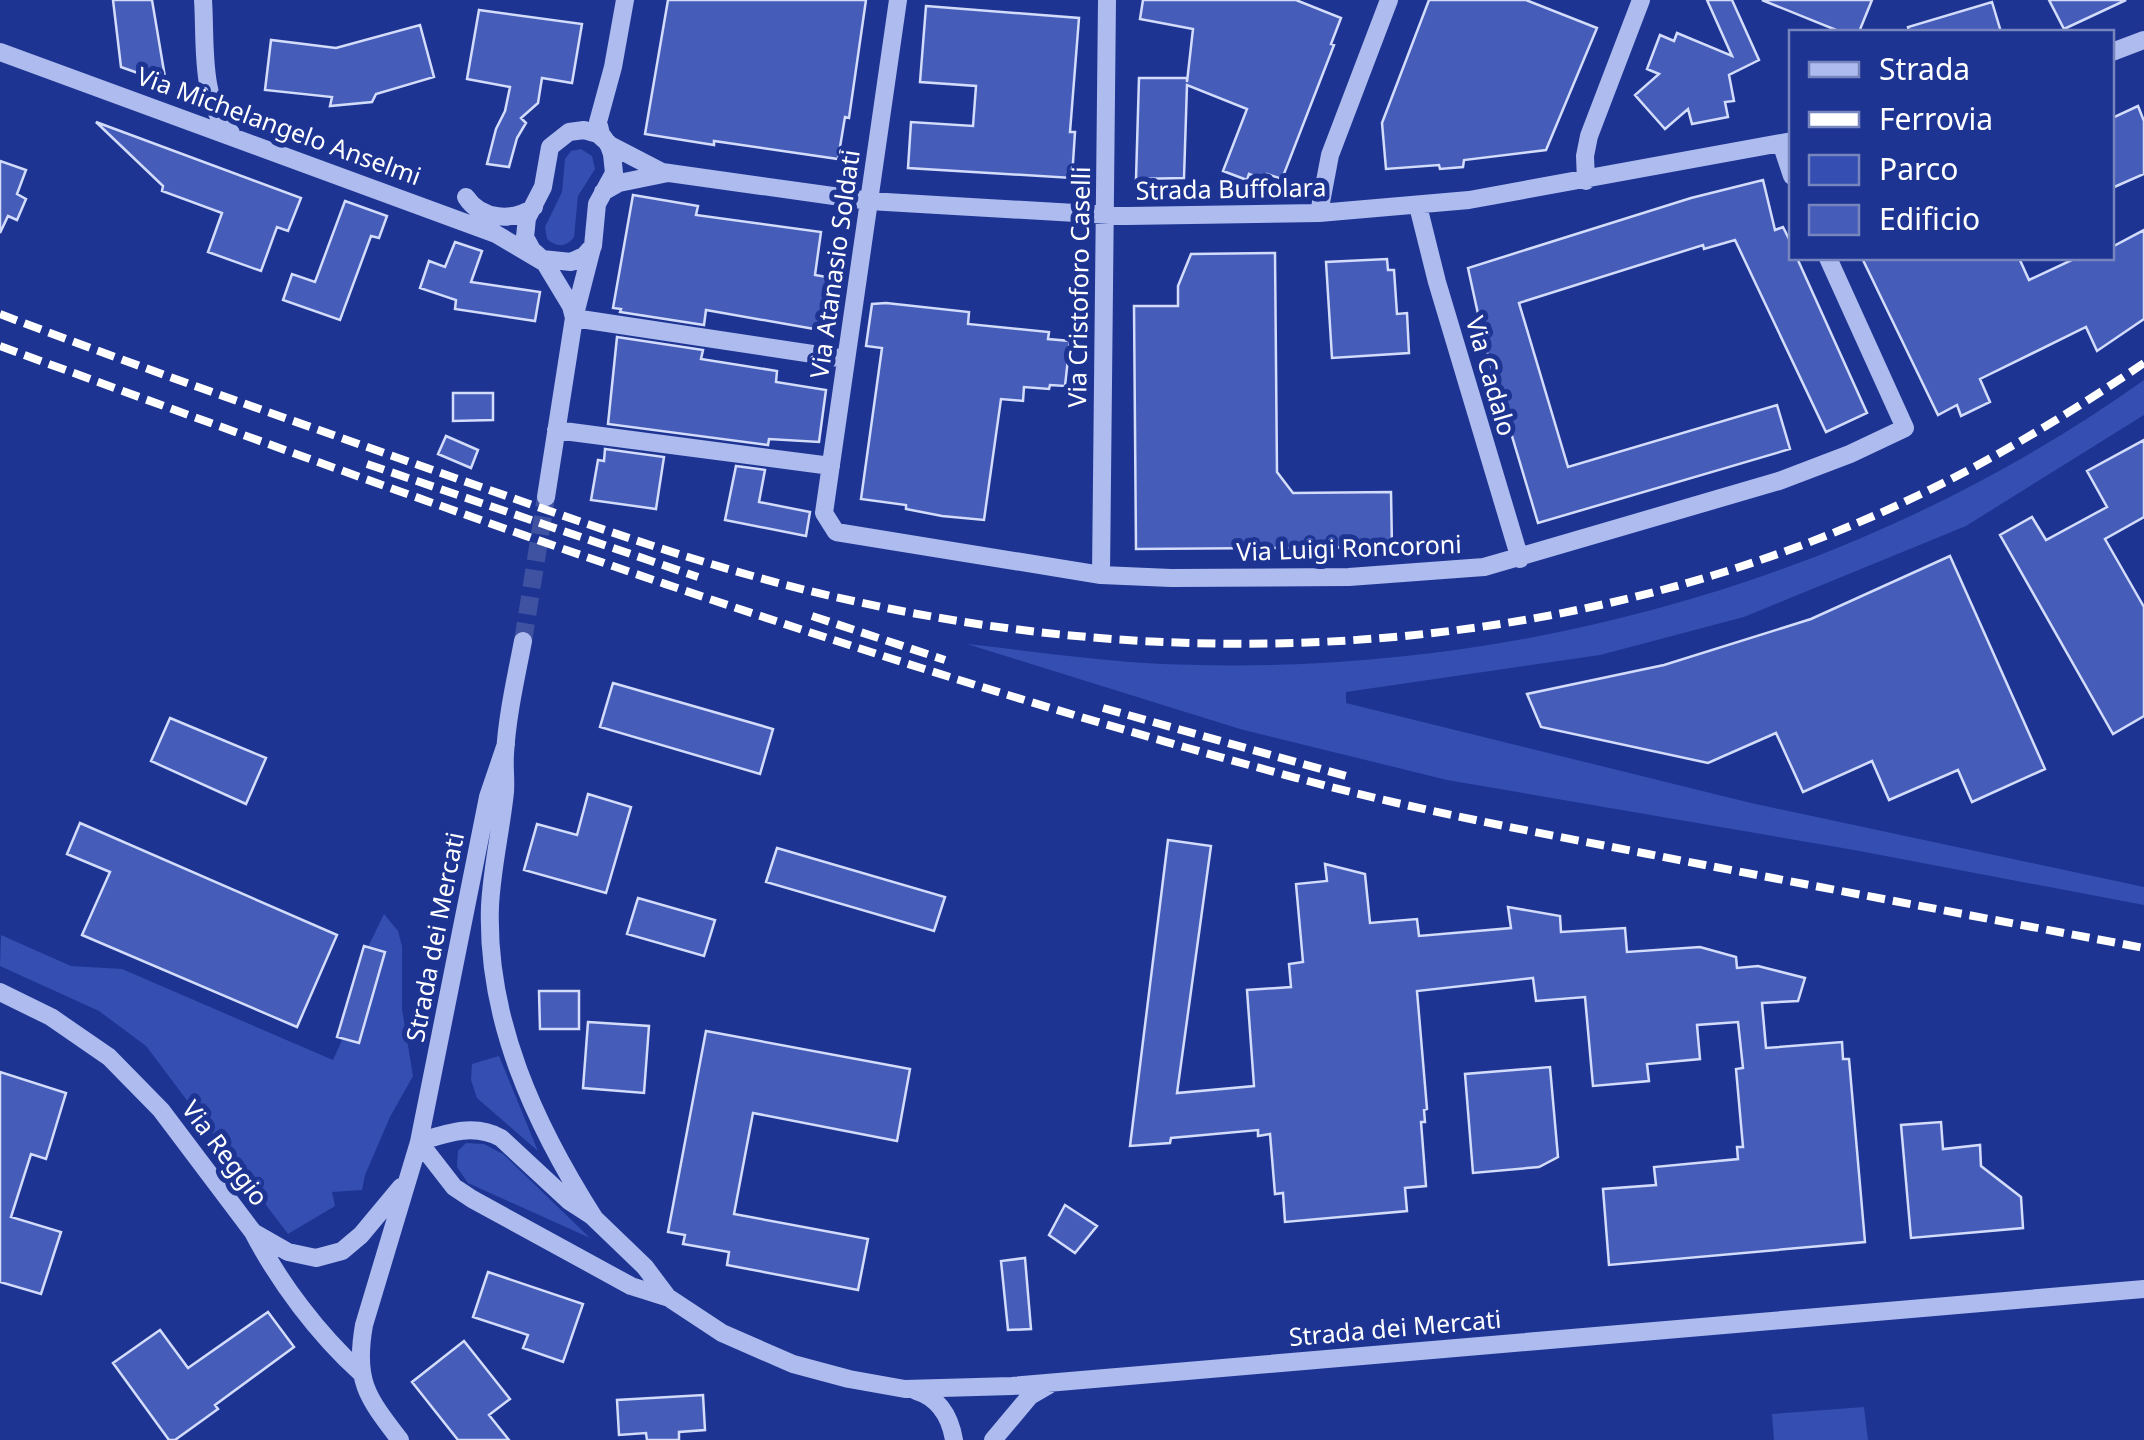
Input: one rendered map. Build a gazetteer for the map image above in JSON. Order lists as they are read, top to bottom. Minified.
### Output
{"streets":{"street":["Via Michelangelo Anselmi","Strada Buffolara","Via Atanasio Soldati","Via Cristoforo Caselli","Via Cadalo","Via Luigi Roncoroni","Strada dei Mercati","Via Reggio"]},"crossings":[["Strada Buffolara","Via Atanasio Soldati"],["Strada Buffolara","Via Cristoforo Caselli"],["Strada Buffolara","Via Cadalo"],["Via Atanasio Soldati","Via Luigi Roncoroni"],["Via Cristoforo Caselli","Via Luigi Roncoroni"],["Via Cadalo","Via Luigi Roncoroni"]],"legend":["Strada","Ferrovia","Parco","Edificio"]}
